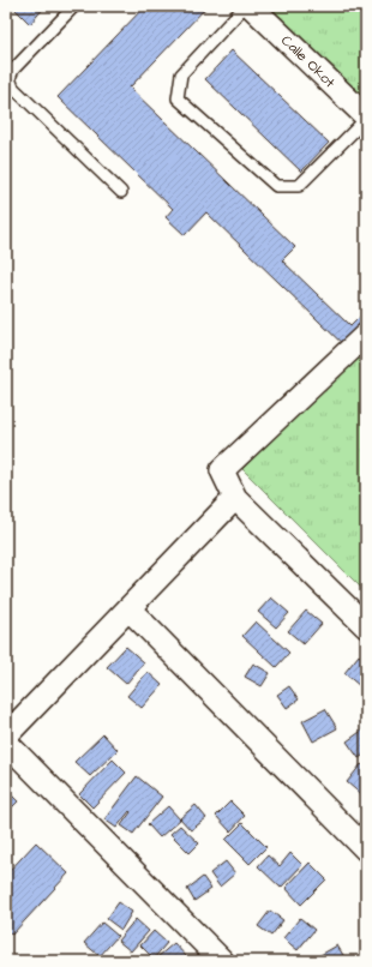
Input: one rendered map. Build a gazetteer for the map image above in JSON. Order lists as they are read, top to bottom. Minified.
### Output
{"streets":{"street":["Calle Okot"]}}
